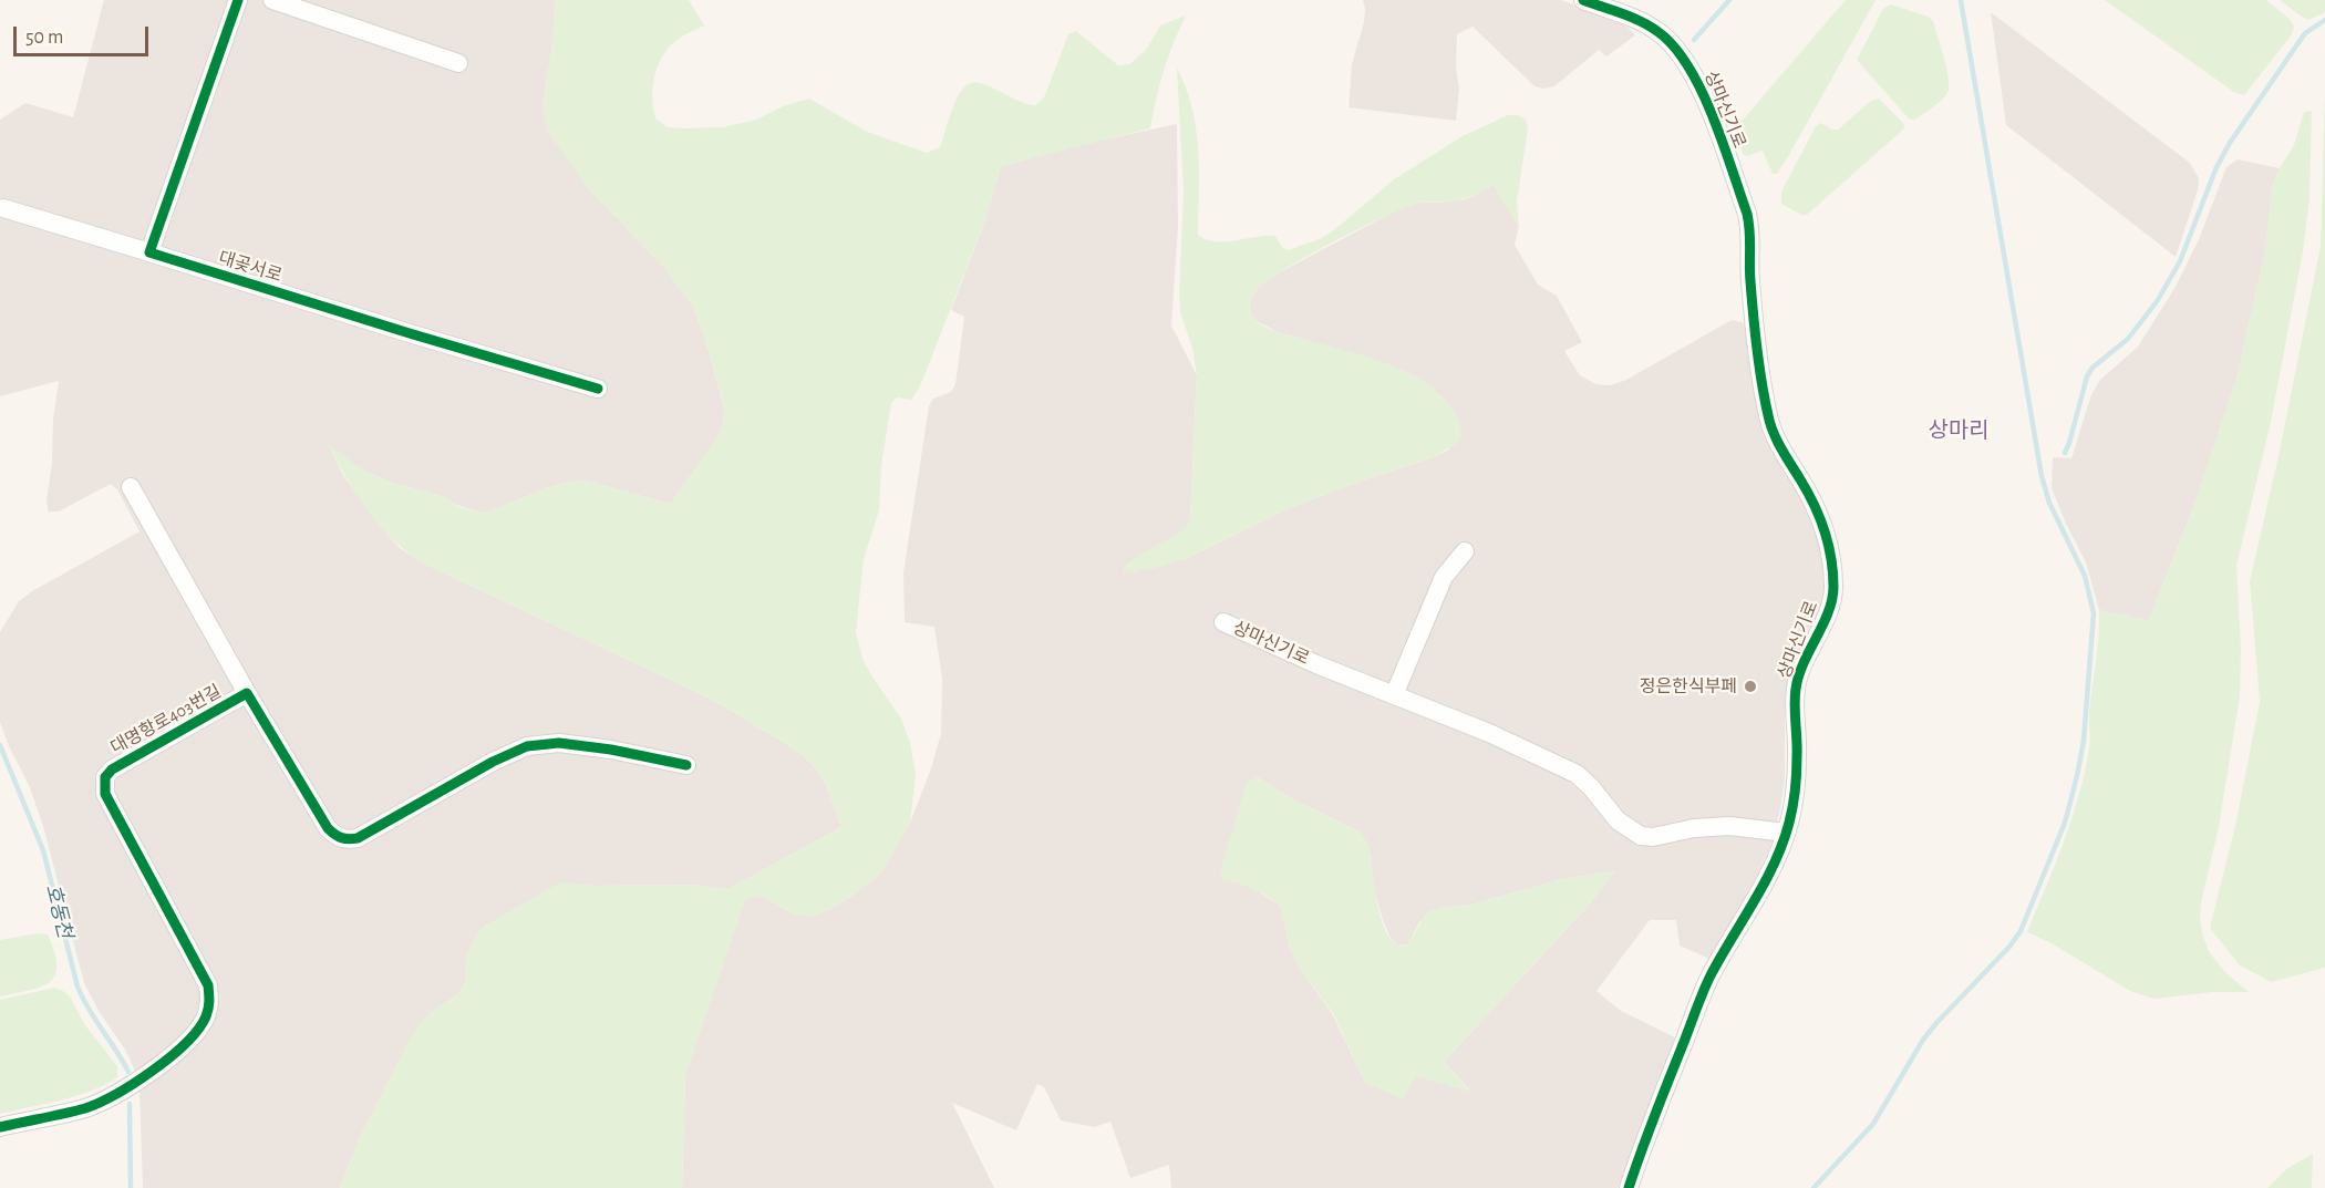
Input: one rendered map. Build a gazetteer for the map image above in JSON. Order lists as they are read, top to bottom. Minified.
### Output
{"streets":{"street":["상마신기로","대곶서로","대명항로403번길"]},"districts":["상마리"],"water":["호동천"],"places":["정은한식부페"],"scale_bar":"50 m"}
